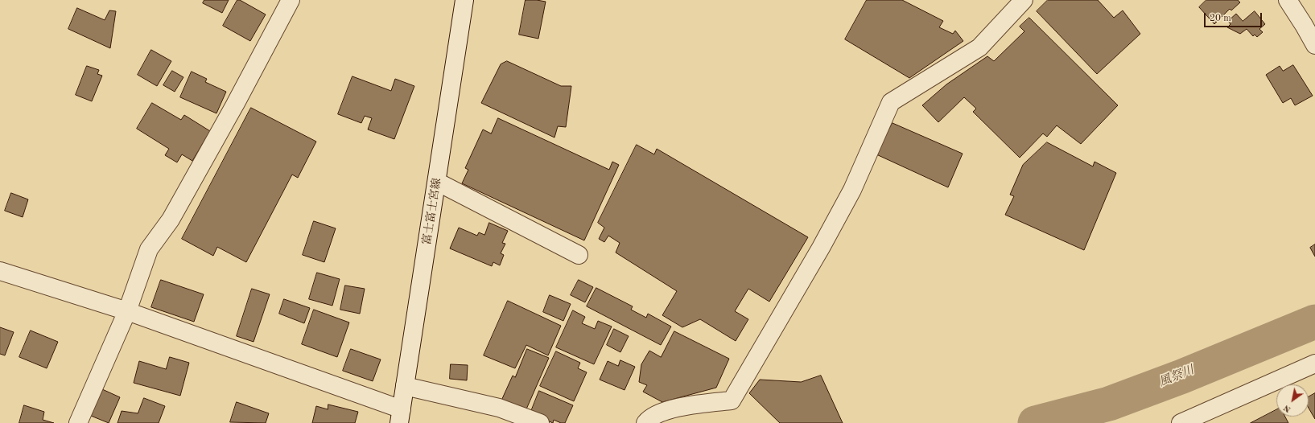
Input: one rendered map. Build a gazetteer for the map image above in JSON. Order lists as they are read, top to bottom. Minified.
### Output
{"streets":{"street":["富士富士宮線"]},"water":["風祭川"],"scale_bar":"20 m","north":"bottom left"}
